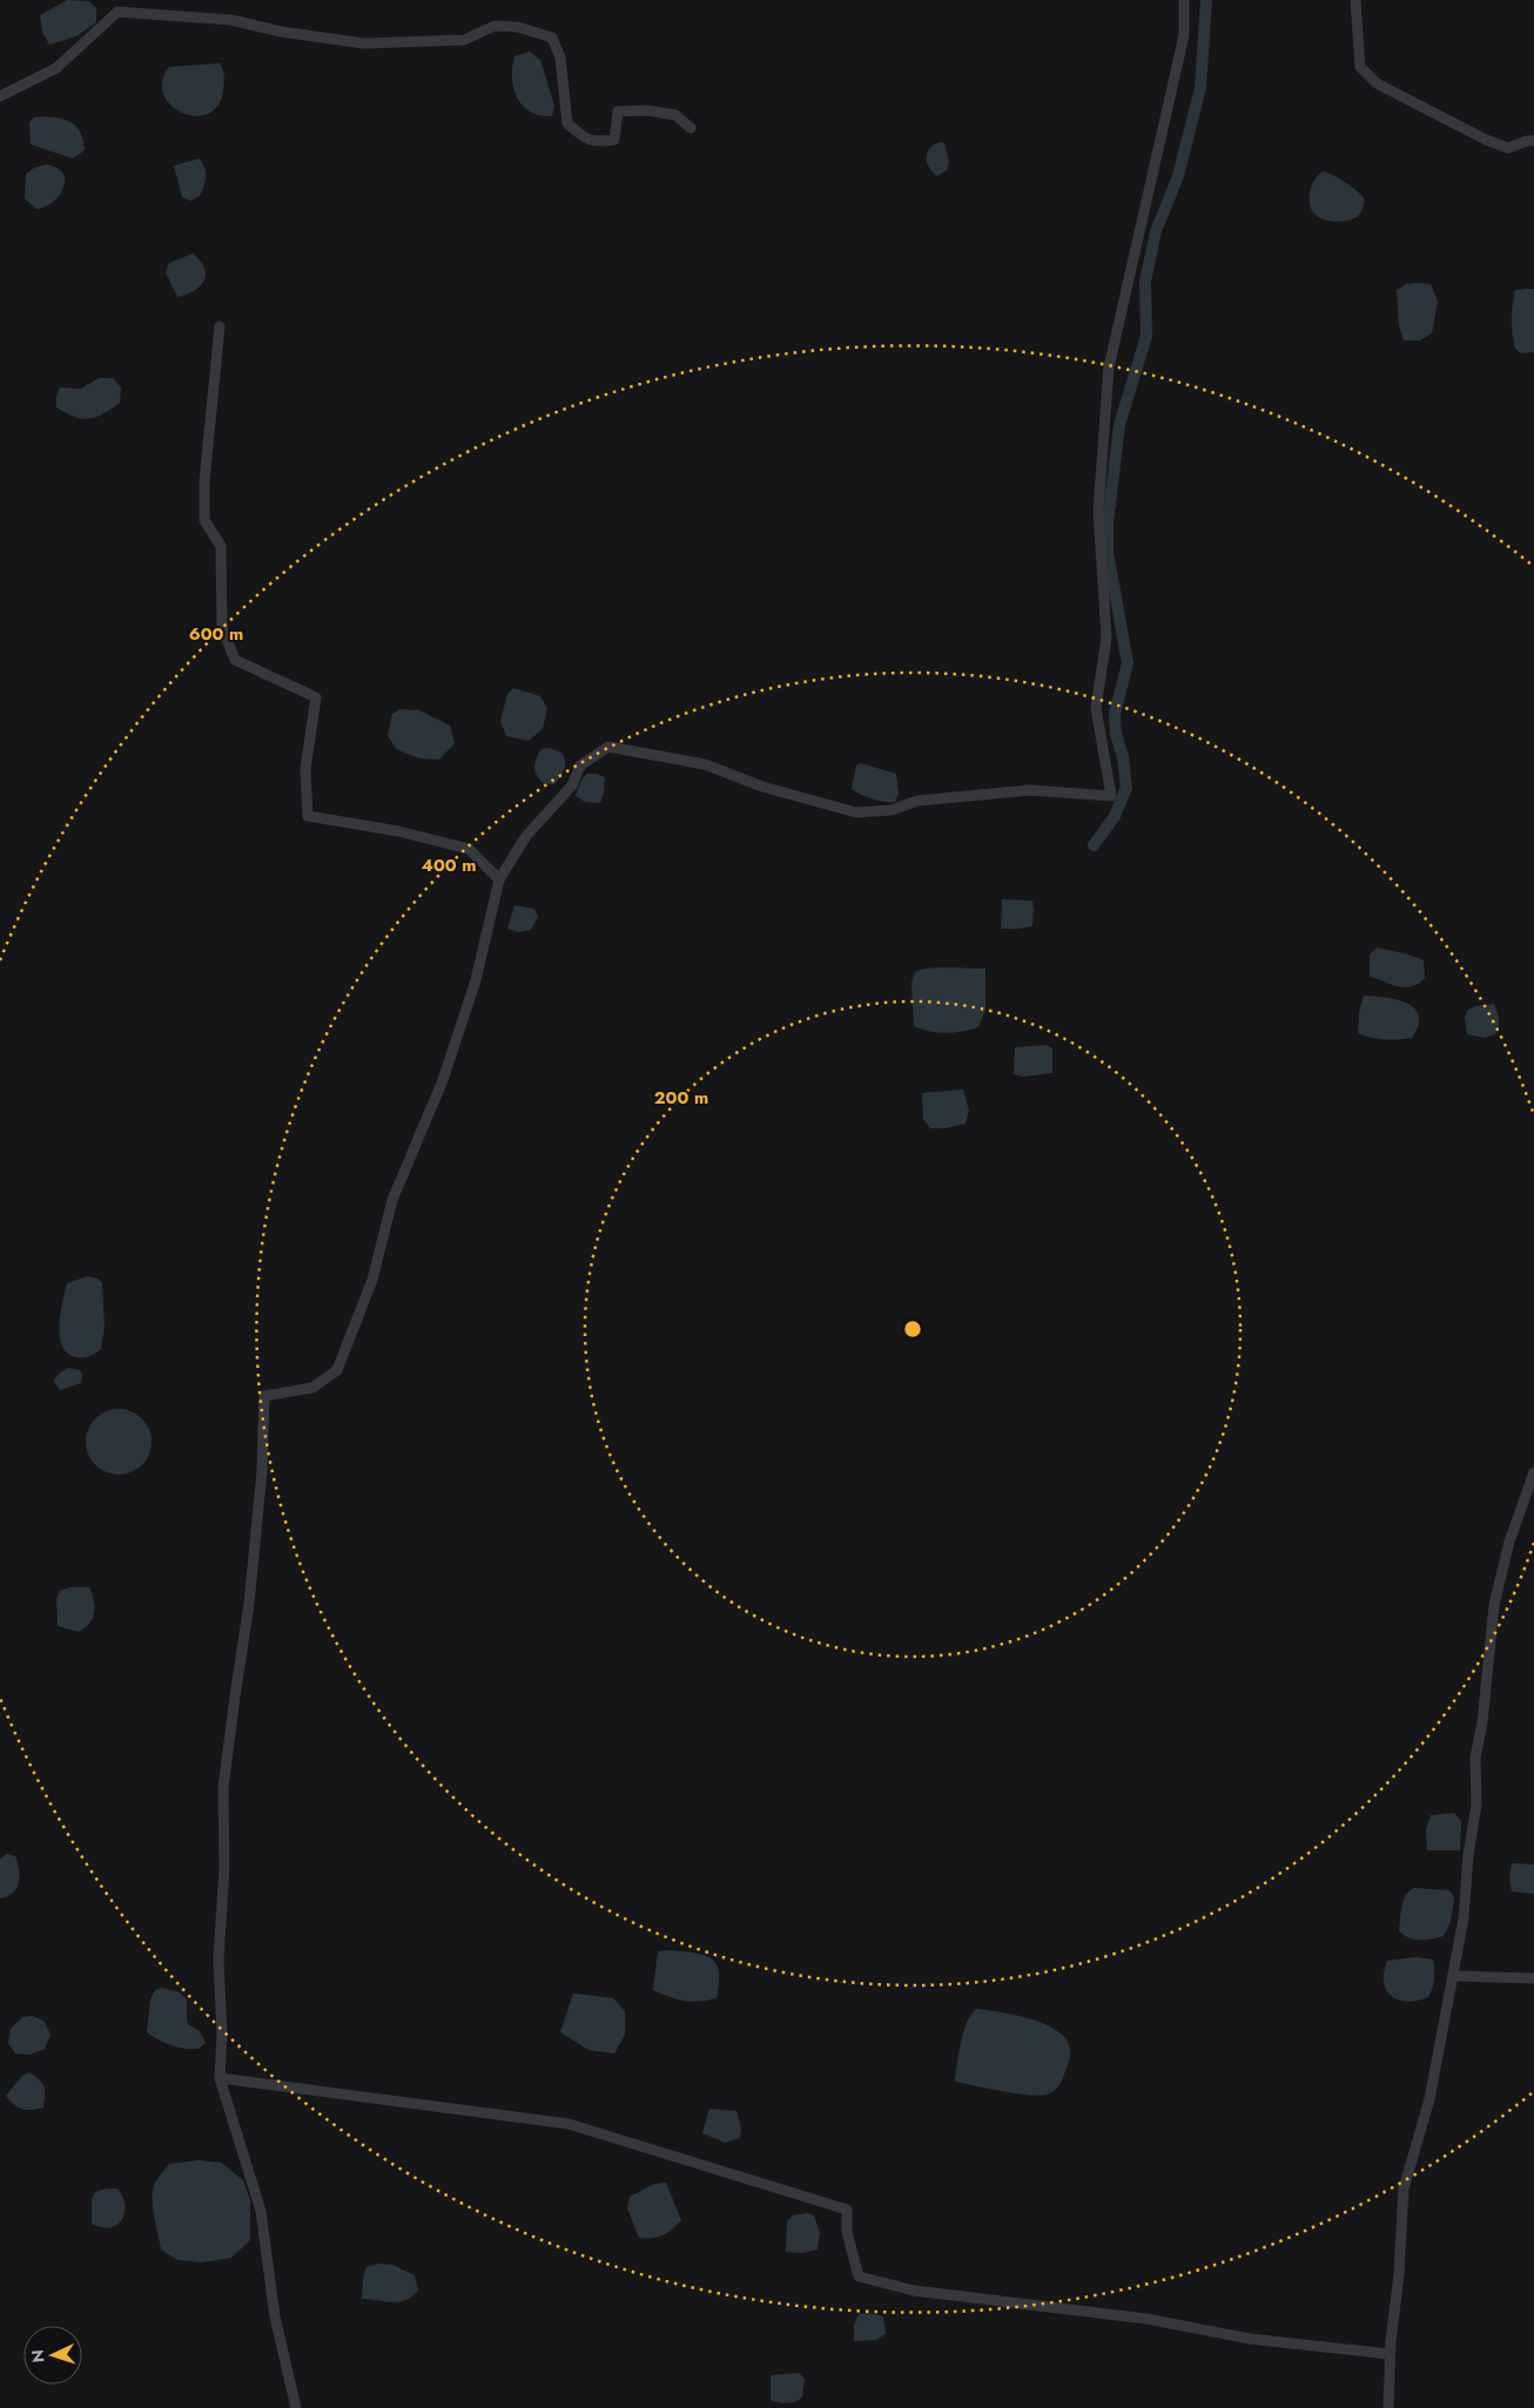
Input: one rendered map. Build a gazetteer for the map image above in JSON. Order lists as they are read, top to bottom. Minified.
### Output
{"north":"left","rings":["600 m","400 m","200 m"]}
